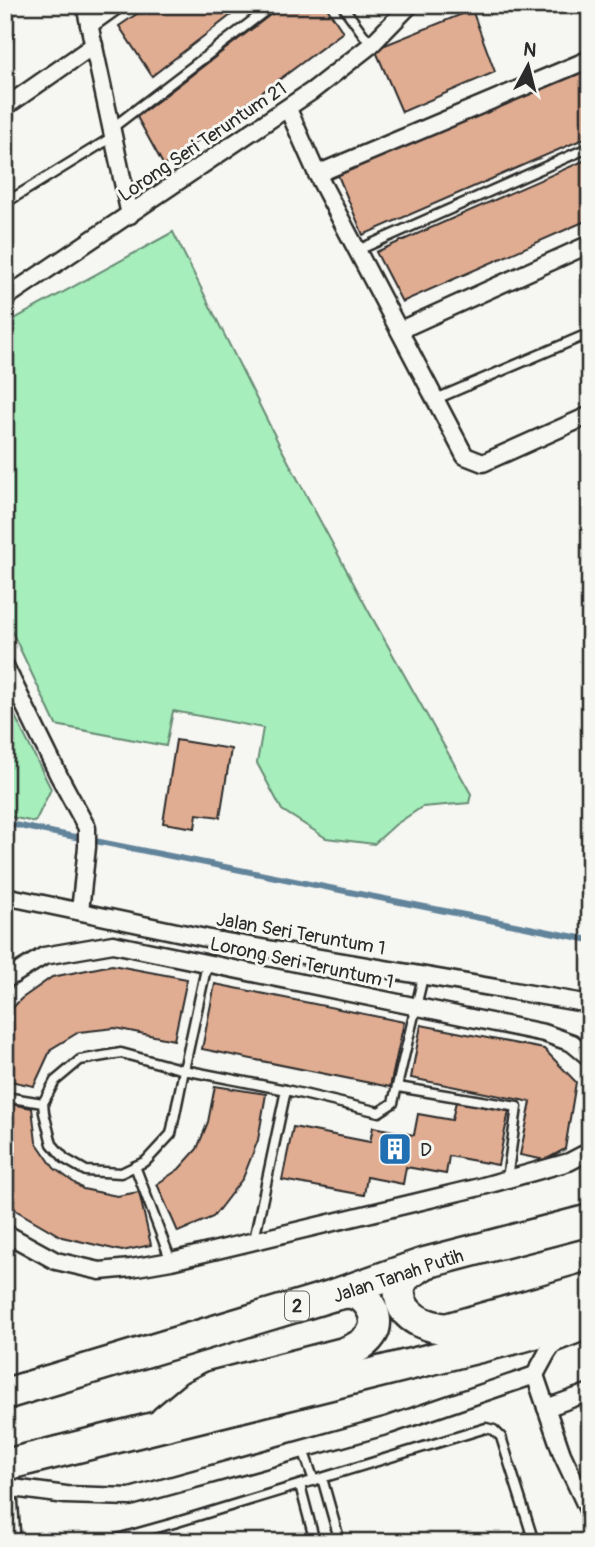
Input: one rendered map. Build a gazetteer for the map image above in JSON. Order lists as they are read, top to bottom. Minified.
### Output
{"streets":{"highway":["Jalan Tanah Putih","2"],"street":["Lorong Seri Teruntum 21","Jalan Seri Teruntum 1","Lorong Seri Teruntum 1"]},"crossings":[["Jalan Tanah Putih","2"]],"places":{"building":["D"]},"north":"top"}
